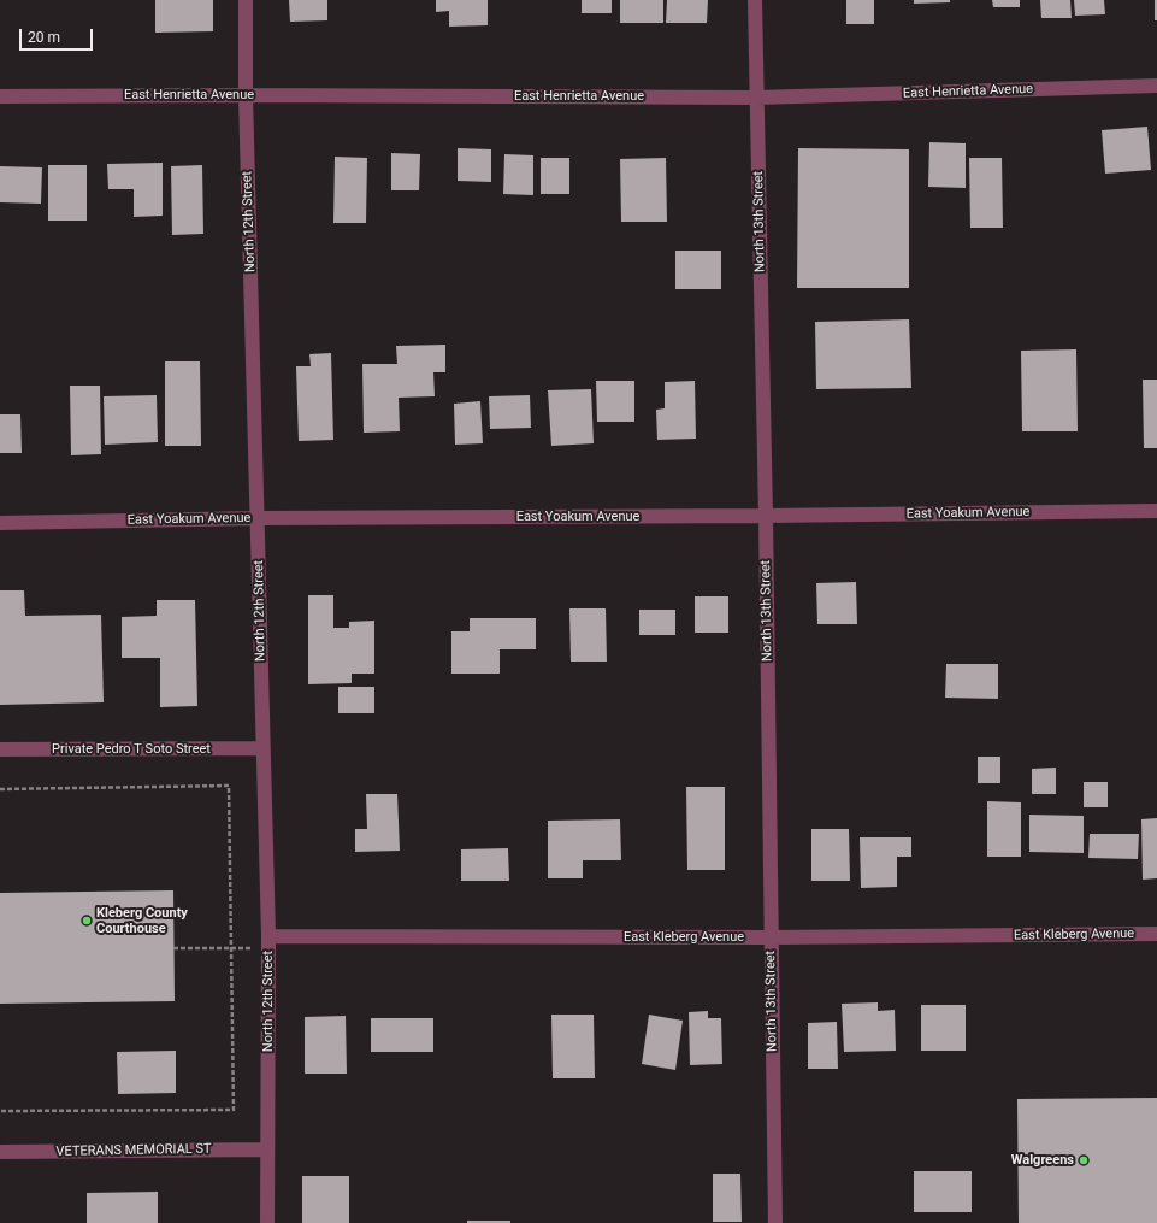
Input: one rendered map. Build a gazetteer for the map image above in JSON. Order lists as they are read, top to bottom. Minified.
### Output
{"streets":{"street":["East Henrietta Avenue","North 12th Street","North 13th Street","East Yoakum Avenue","Private Pedro T Soto Street","East Kleberg Avenue","VETERANS MEMORIAL ST"]},"crossings":[["East Henrietta Avenue","North 12th Street"],["East Henrietta Avenue","North 13th Street"],["North 12th Street","East Yoakum Avenue"],["North 12th Street","Private Pedro T Soto Street"],["North 12th Street","East Kleberg Avenue"],["North 12th Street","VETERANS MEMORIAL ST"],["North 13th Street","East Yoakum Avenue"],["North 13th Street","East Kleberg Avenue"]],"places":["Kleberg County Courthouse","Walgreens"],"scale_bar":"20 m"}
